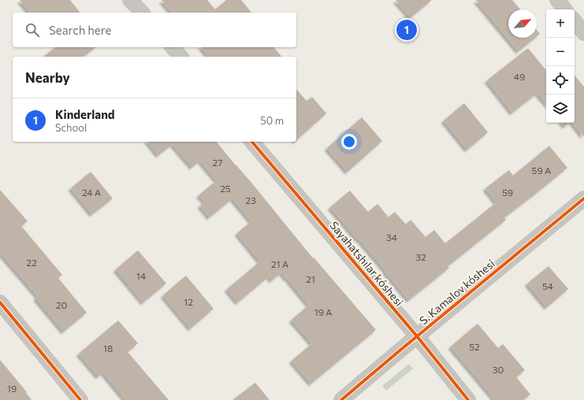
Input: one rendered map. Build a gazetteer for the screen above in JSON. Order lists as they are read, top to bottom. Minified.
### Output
{"streets":{"street":["Sayahatshılar kóshesi","S. Kamalov kóshesi"]},"crossings":[["Sayahatshılar kóshesi","S. Kamalov kóshesi"]],"house_numbers":["49","27","59 А","25","24 А","59","23","34","32","22","21 А","14","21","54","12","20","19 А","52","18","30","19"],"north":"top right","page":{"map_buttons":["+","−"],"search":"Search here","pins":"1","heading":"Nearby","list":[{"mark":"1","name":"Kinderland","note":"School","value":"50 m"}]}}
